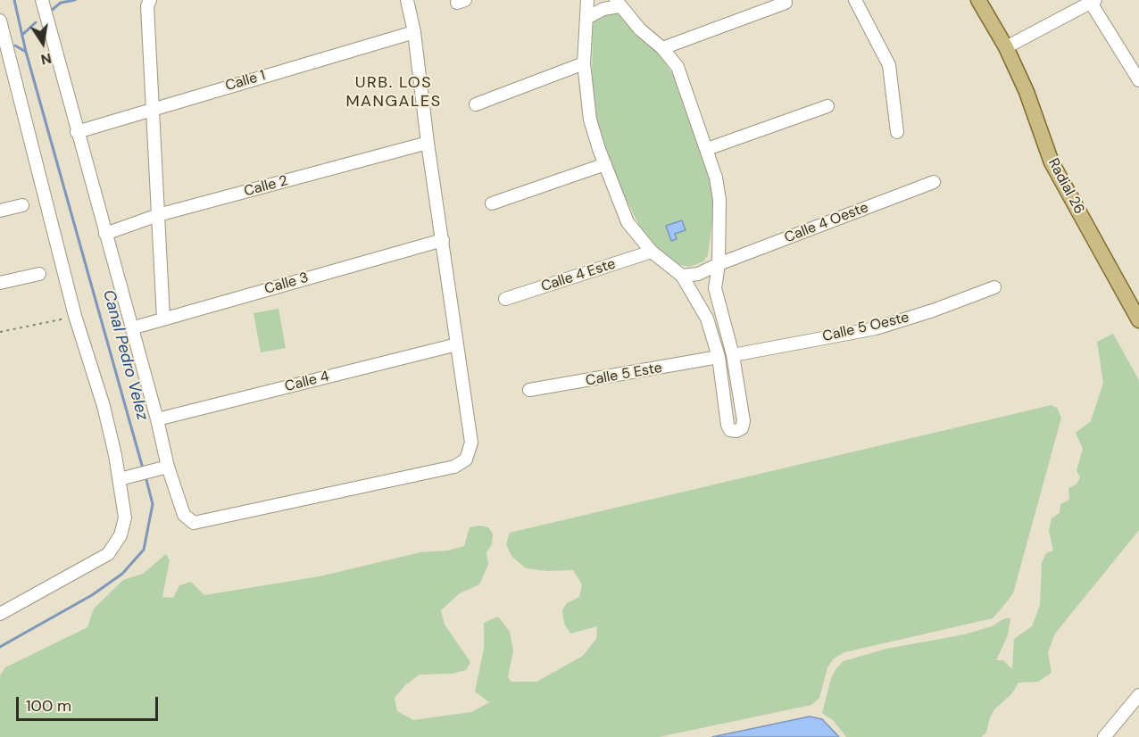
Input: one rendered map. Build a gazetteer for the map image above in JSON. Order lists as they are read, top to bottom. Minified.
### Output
{"streets":{"main road":["Radial 26"],"street":["Calle 1","Calle 2","Calle 4 Oeste","Calle 4 Este","Calle 3","Calle 5 Oeste","Calle 5 Este","Calle 4"]},"districts":["URB. LOS MANGALES"],"water":["Canal Pedro Velez"],"scale_bar":"100 m","north":"bottom"}
